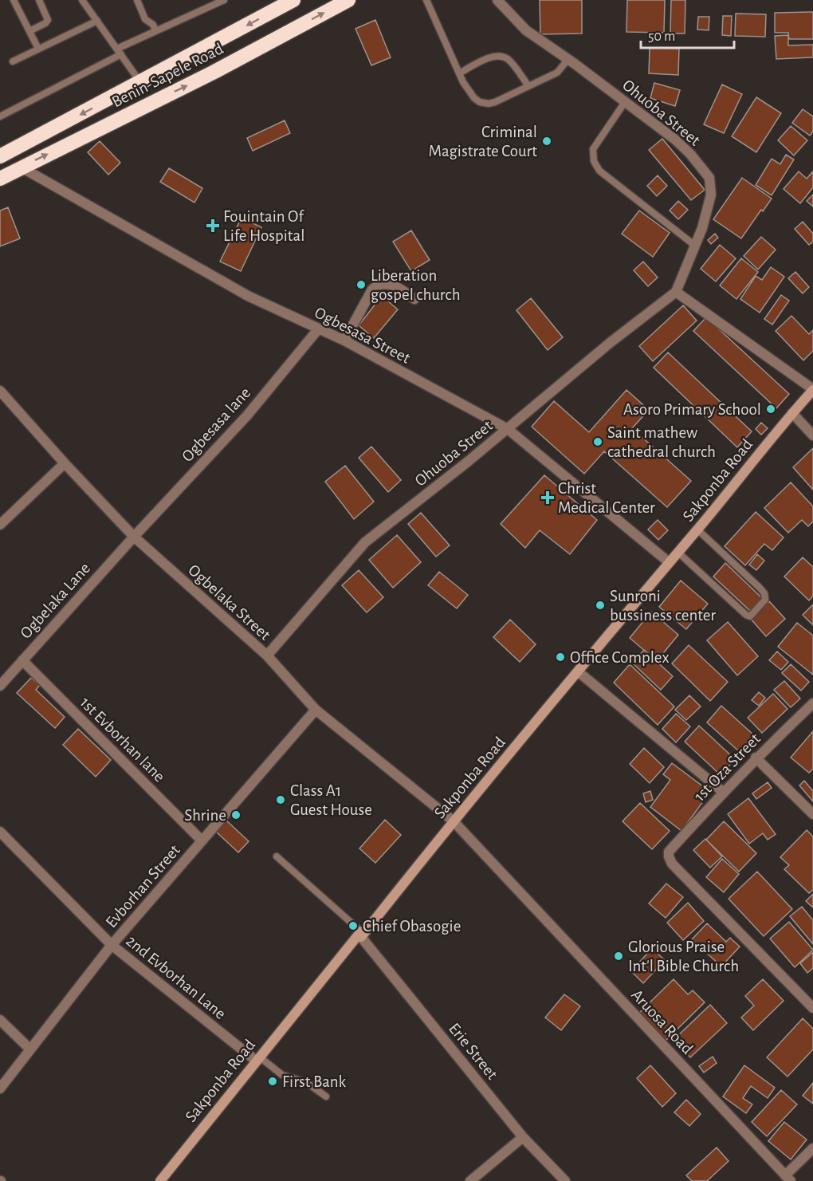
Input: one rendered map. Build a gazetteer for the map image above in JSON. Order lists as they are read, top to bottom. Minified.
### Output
{"streets":{"highway":["Benin-Sapele Road"],"main road":["Sakponba Road"],"street":["Ohuoba Street","Ogbesasa Street","Ogbesasa lane","Ogbelaka Lane","Ogbelaka Street","1st Evborhan lane","1st Oza Street","Evborhan Street","2nd Evborhan Lane","Aruosa Road","Erie Street"]},"crossings":[["Benin-Sapele Road","Ogbesasa Street"],["Ohuoba Street","Ogbesasa Street"],["Ohuoba Street","Ogbelaka Street"],["Ogbesasa Street","Ogbesasa lane"],["Ogbesasa Street","Sakponba Road"],["Ogbesasa lane","Ogbelaka Lane"],["Ogbesasa lane","Ogbelaka Street"],["Sakponba Road","Ogbelaka Street"],["Sakponba Road","2nd Evborhan Lane"],["Sakponba Road","Aruosa Road"],["Sakponba Road","Erie Street"],["Ogbelaka Lane","Ogbelaka Street"],["Ogbelaka Lane","1st Evborhan lane"],["Ogbelaka Street","Evborhan Street"],["Ogbelaka Street","Aruosa Road"],["1st Evborhan lane","Evborhan Street"],["Evborhan Street","2nd Evborhan Lane"]],"places":{"other":["Criminal Magistrate Court","Liberation gospel church","Asoro Primary School","Saint mathew cathedral church","Sunroni bussiness center","Office Complex","Class A1 Guest House","Shrine","Chief Obasogie","Glorious Praise Int'l Bible Church","First Bank"],"health":["Fouintain Of Life Hospital","Christ Medical Center"]},"scale_bar":"50 m"}
